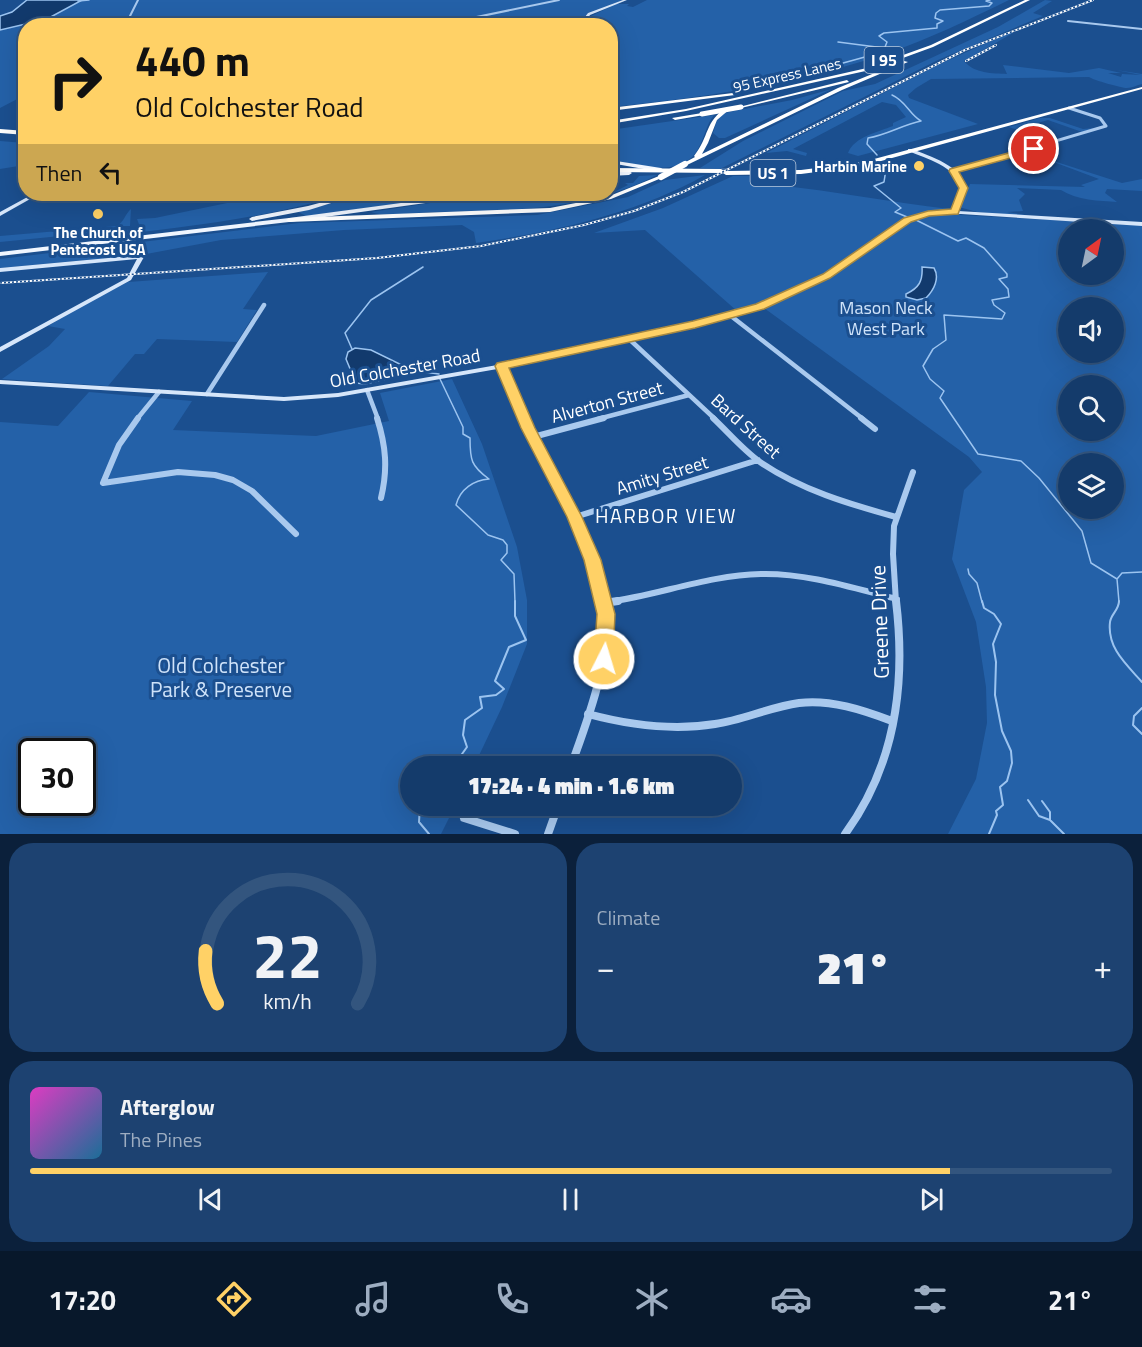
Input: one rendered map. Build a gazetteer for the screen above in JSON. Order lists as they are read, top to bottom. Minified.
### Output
{"streets":{"highway":["I 95","95 Express Lanes","US 1"],"street":["Old Colchester Road","Alverton Street","Bard Street","Amity Street","Greene Drive"]},"crossings":[["I 95","95 Express Lanes"],["Old Colchester Road","Bard Street"],["Alverton Street","Bard Street"],["Bard Street","Amity Street"],["Bard Street","Greene Drive"]],"districts":["HARBOR VIEW"],"parks":["Mason Neck West Park","Old Colchester Park & Preserve"],"places":["Harbin Marine","The Church of Pentecost USA"],"north":"top right","page":{"turn":["440 m","Old Colchester Road"],"then":"Then","limit":"30","trip":"17:24 · 4 min · 1.6 km","tile":"Climate","heat":["−","21°","+"],"song":["Afterglow","The Pines"],"tabs":["17:20","21°"],"gauge":["22","km/h"]}}
